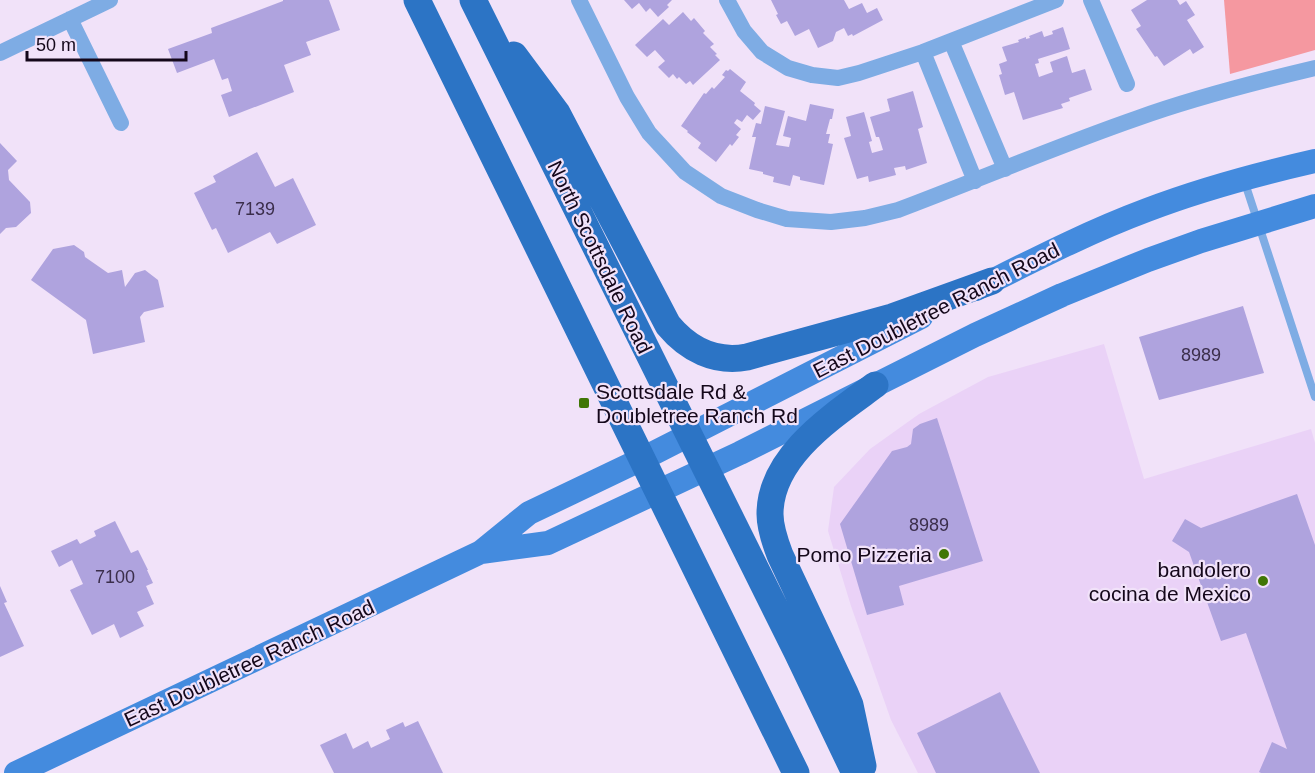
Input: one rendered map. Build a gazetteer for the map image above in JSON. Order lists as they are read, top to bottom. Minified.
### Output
{"streets":{"main road":["North Scottsdale Road","East Doubletree Ranch Road"]},"crossings":[["North Scottsdale Road","East Doubletree Ranch Road"]],"places":{"transit":["Scottsdale Rd & Doubletree Ranch Rd"],"other":["Pomo Pizzeria","bandolero cocina de Mexico"]},"house_numbers":["7139","8989","8989","7100"],"scale_bar":"50 m"}
